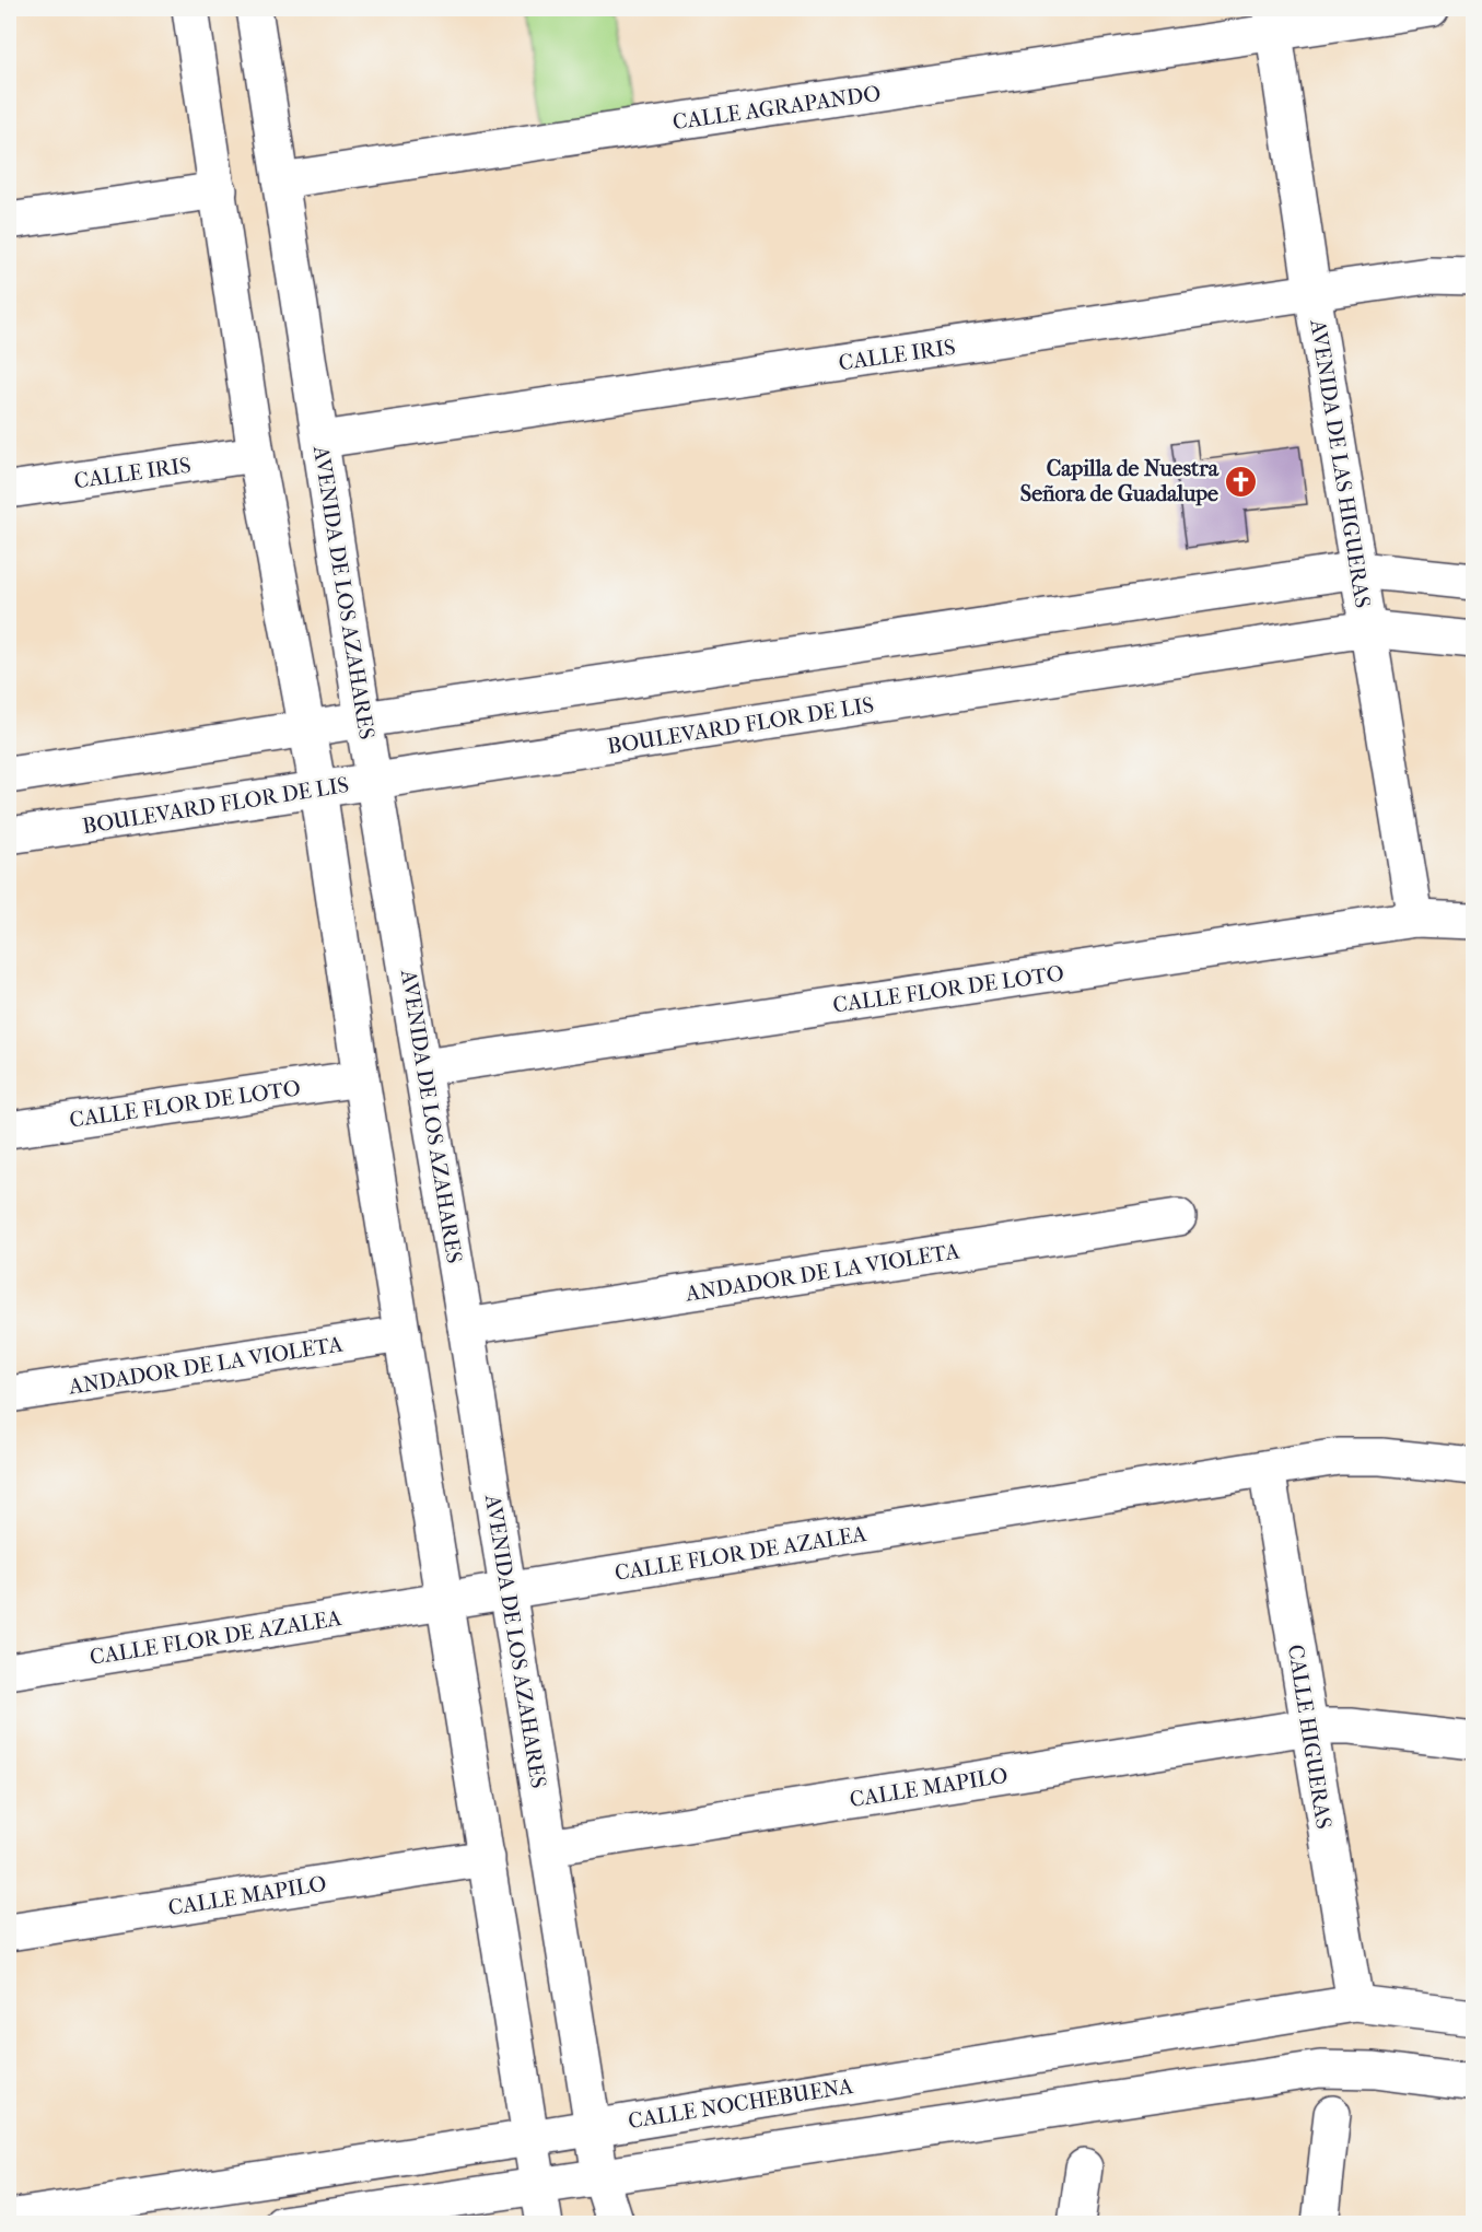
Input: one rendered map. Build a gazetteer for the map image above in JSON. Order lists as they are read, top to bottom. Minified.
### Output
{"streets":{"street":["CALLE AGRAPANDO","CALLE IRIS","AVENIDA DE LAS HIGUERAS","AVENIDA DE LOS AZAHARES","BOULEVARD FLOR DE LIS","CALLE FLOR DE LOTO","ANDADOR DE LA VIOLETA","CALLE FLOR DE AZALEA","CALLE HIGUERAS","CALLE MAPILO","CALLE NOCHEBUENA"]},"crossings":[["CALLE AGRAPANDO","AVENIDA DE LAS HIGUERAS"],["CALLE AGRAPANDO","AVENIDA DE LOS AZAHARES"],["CALLE IRIS","AVENIDA DE LAS HIGUERAS"],["CALLE IRIS","AVENIDA DE LOS AZAHARES"],["AVENIDA DE LAS HIGUERAS","BOULEVARD FLOR DE LIS"],["AVENIDA DE LAS HIGUERAS","CALLE FLOR DE LOTO"],["AVENIDA DE LOS AZAHARES","BOULEVARD FLOR DE LIS"],["AVENIDA DE LOS AZAHARES","CALLE FLOR DE LOTO"],["AVENIDA DE LOS AZAHARES","ANDADOR DE LA VIOLETA"],["AVENIDA DE LOS AZAHARES","CALLE FLOR DE AZALEA"],["AVENIDA DE LOS AZAHARES","CALLE MAPILO"],["AVENIDA DE LOS AZAHARES","CALLE NOCHEBUENA"],["CALLE FLOR DE AZALEA","CALLE HIGUERAS"],["CALLE HIGUERAS","CALLE MAPILO"],["CALLE HIGUERAS","CALLE NOCHEBUENA"]],"places":{"church":["Capilla de Nuestra Señora de Guadalupe"]}}
